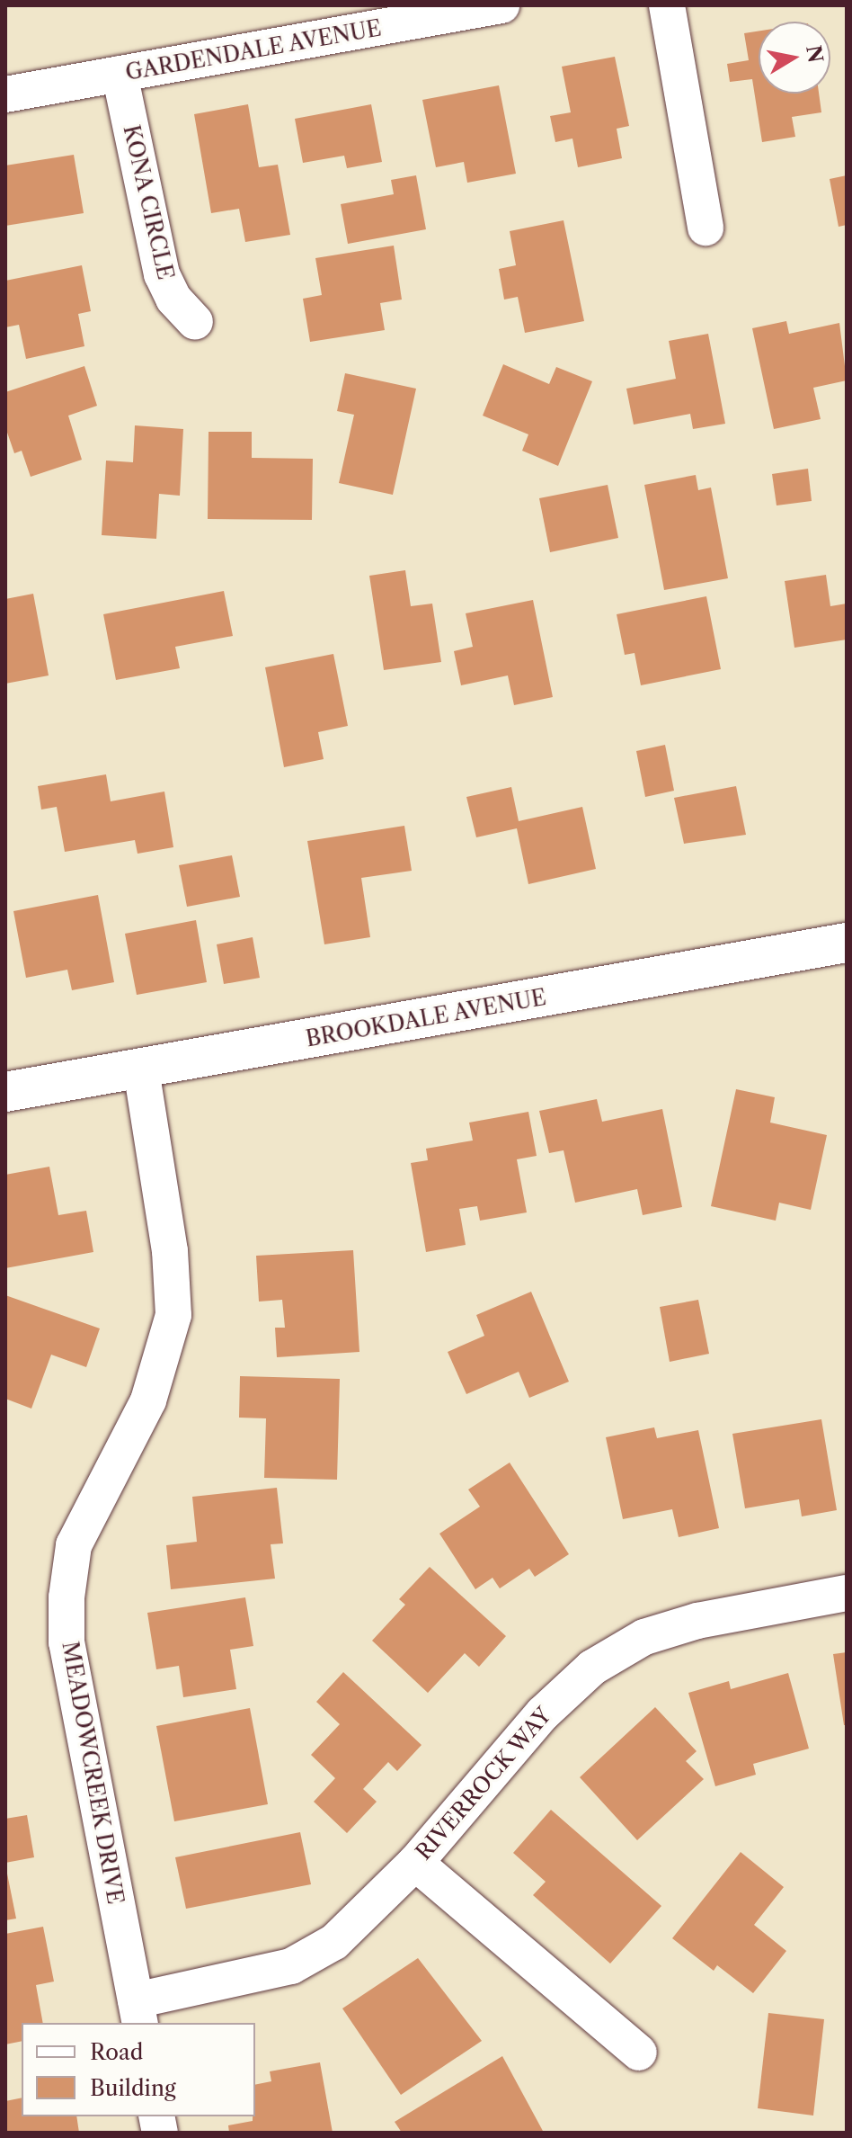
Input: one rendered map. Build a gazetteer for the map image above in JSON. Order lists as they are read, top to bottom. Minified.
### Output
{"streets":{"street":["GARDENDALE AVENUE","KONA CIRCLE","BROOKDALE AVENUE","MEADOWCREEK DRIVE","RIVERROCK WAY"]},"crossings":[["GARDENDALE AVENUE","KONA CIRCLE"],["BROOKDALE AVENUE","MEADOWCREEK DRIVE"],["MEADOWCREEK DRIVE","RIVERROCK WAY"]],"legend":["Road","Building"],"north":"right"}
